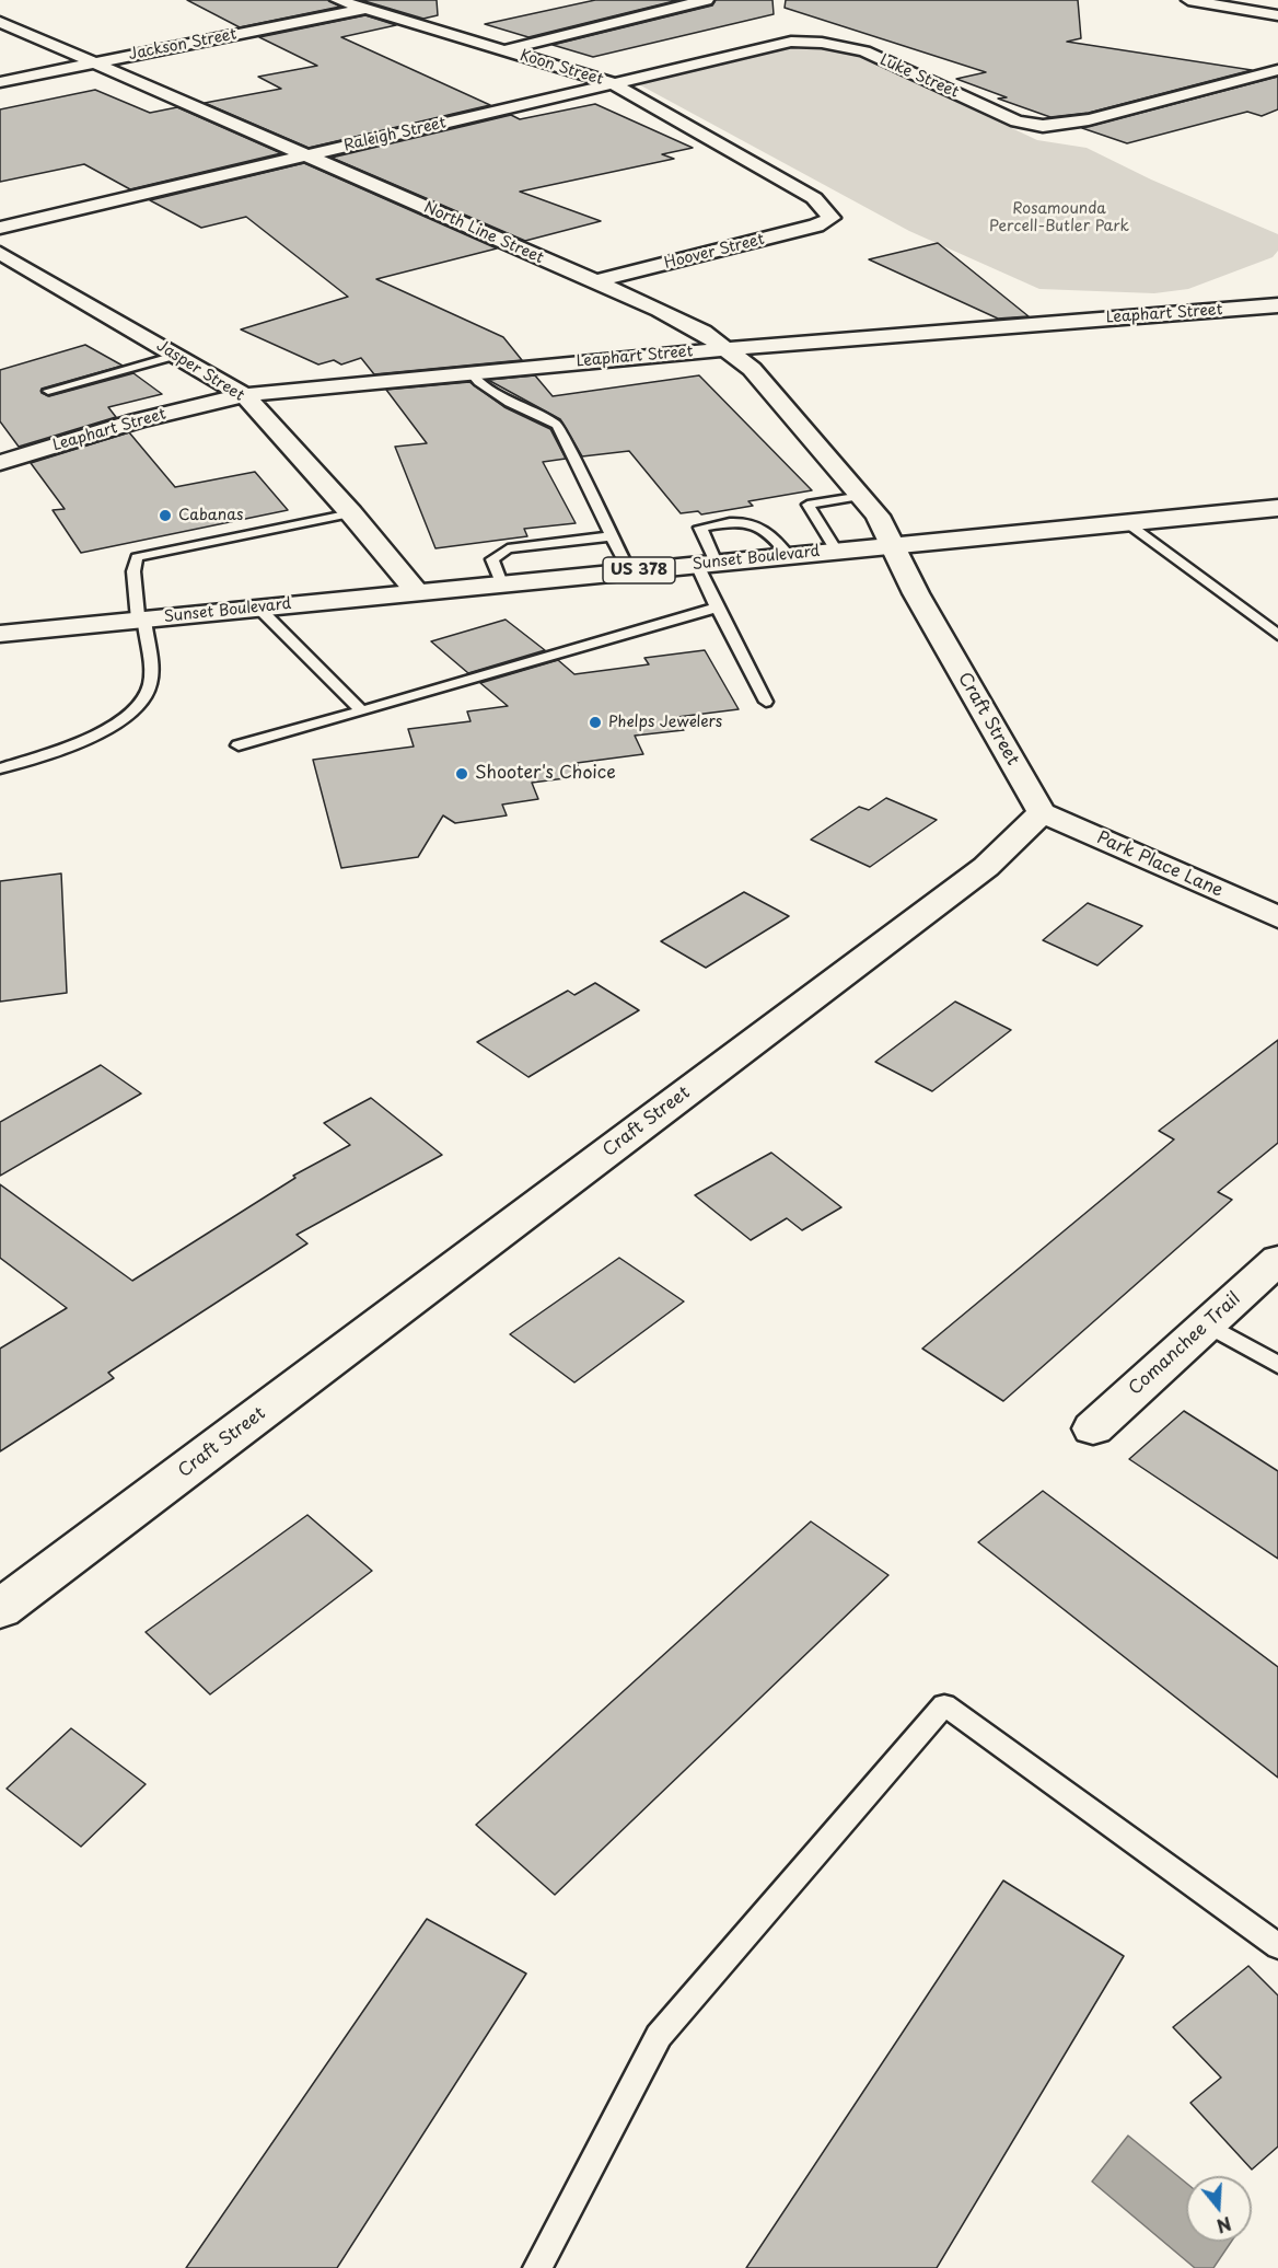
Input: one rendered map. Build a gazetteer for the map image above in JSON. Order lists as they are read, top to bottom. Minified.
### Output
{"streets":{"street":["Jackson Street","Koon Street","Luke Street","Raleigh Street","North Line Street","Hoover Street","Leaphart Street","Jasper Street","Sunset Boulevard","US 378","Craft Street","Park Place Lane","Comanchee Trail"]},"crossings":[["Jackson Street","Koon Street"],["Jackson Street","North Line Street"],["Koon Street","Raleigh Street"],["Koon Street","Hoover Street"],["Luke Street","Raleigh Street"],["Raleigh Street","North Line Street"],["North Line Street","Hoover Street"],["North Line Street","Leaphart Street"],["North Line Street","Sunset Boulevard"],["North Line Street","Craft Street"],["Leaphart Street","Jasper Street"],["Jasper Street","Sunset Boulevard"],["Sunset Boulevard","Craft Street"],["Craft Street","Park Place Lane"]],"parks":["Rosamounda Percell-Butler Park"],"places":["Cabanas","Phelps Jewelers","Shooter's Choice"],"north":"bottom"}
